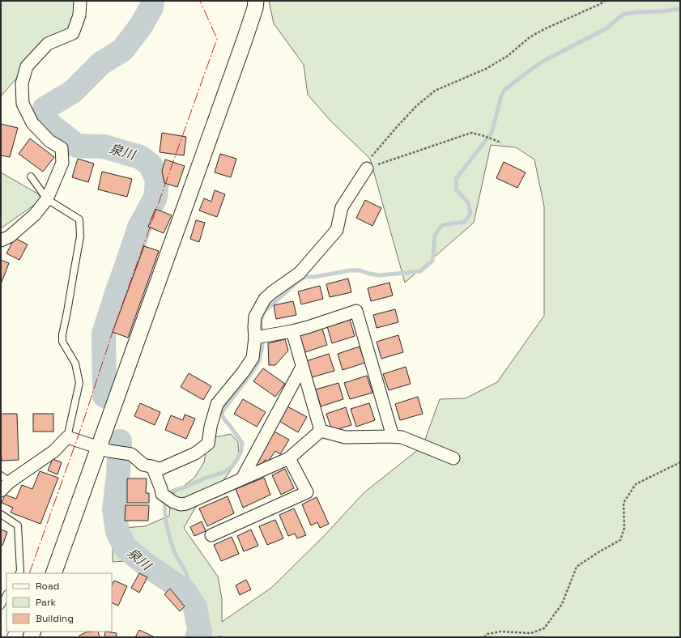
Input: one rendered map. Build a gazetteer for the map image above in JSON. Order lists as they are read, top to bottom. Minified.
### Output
{"water":["泉川"],"legend":["Road","Park","Building"]}
